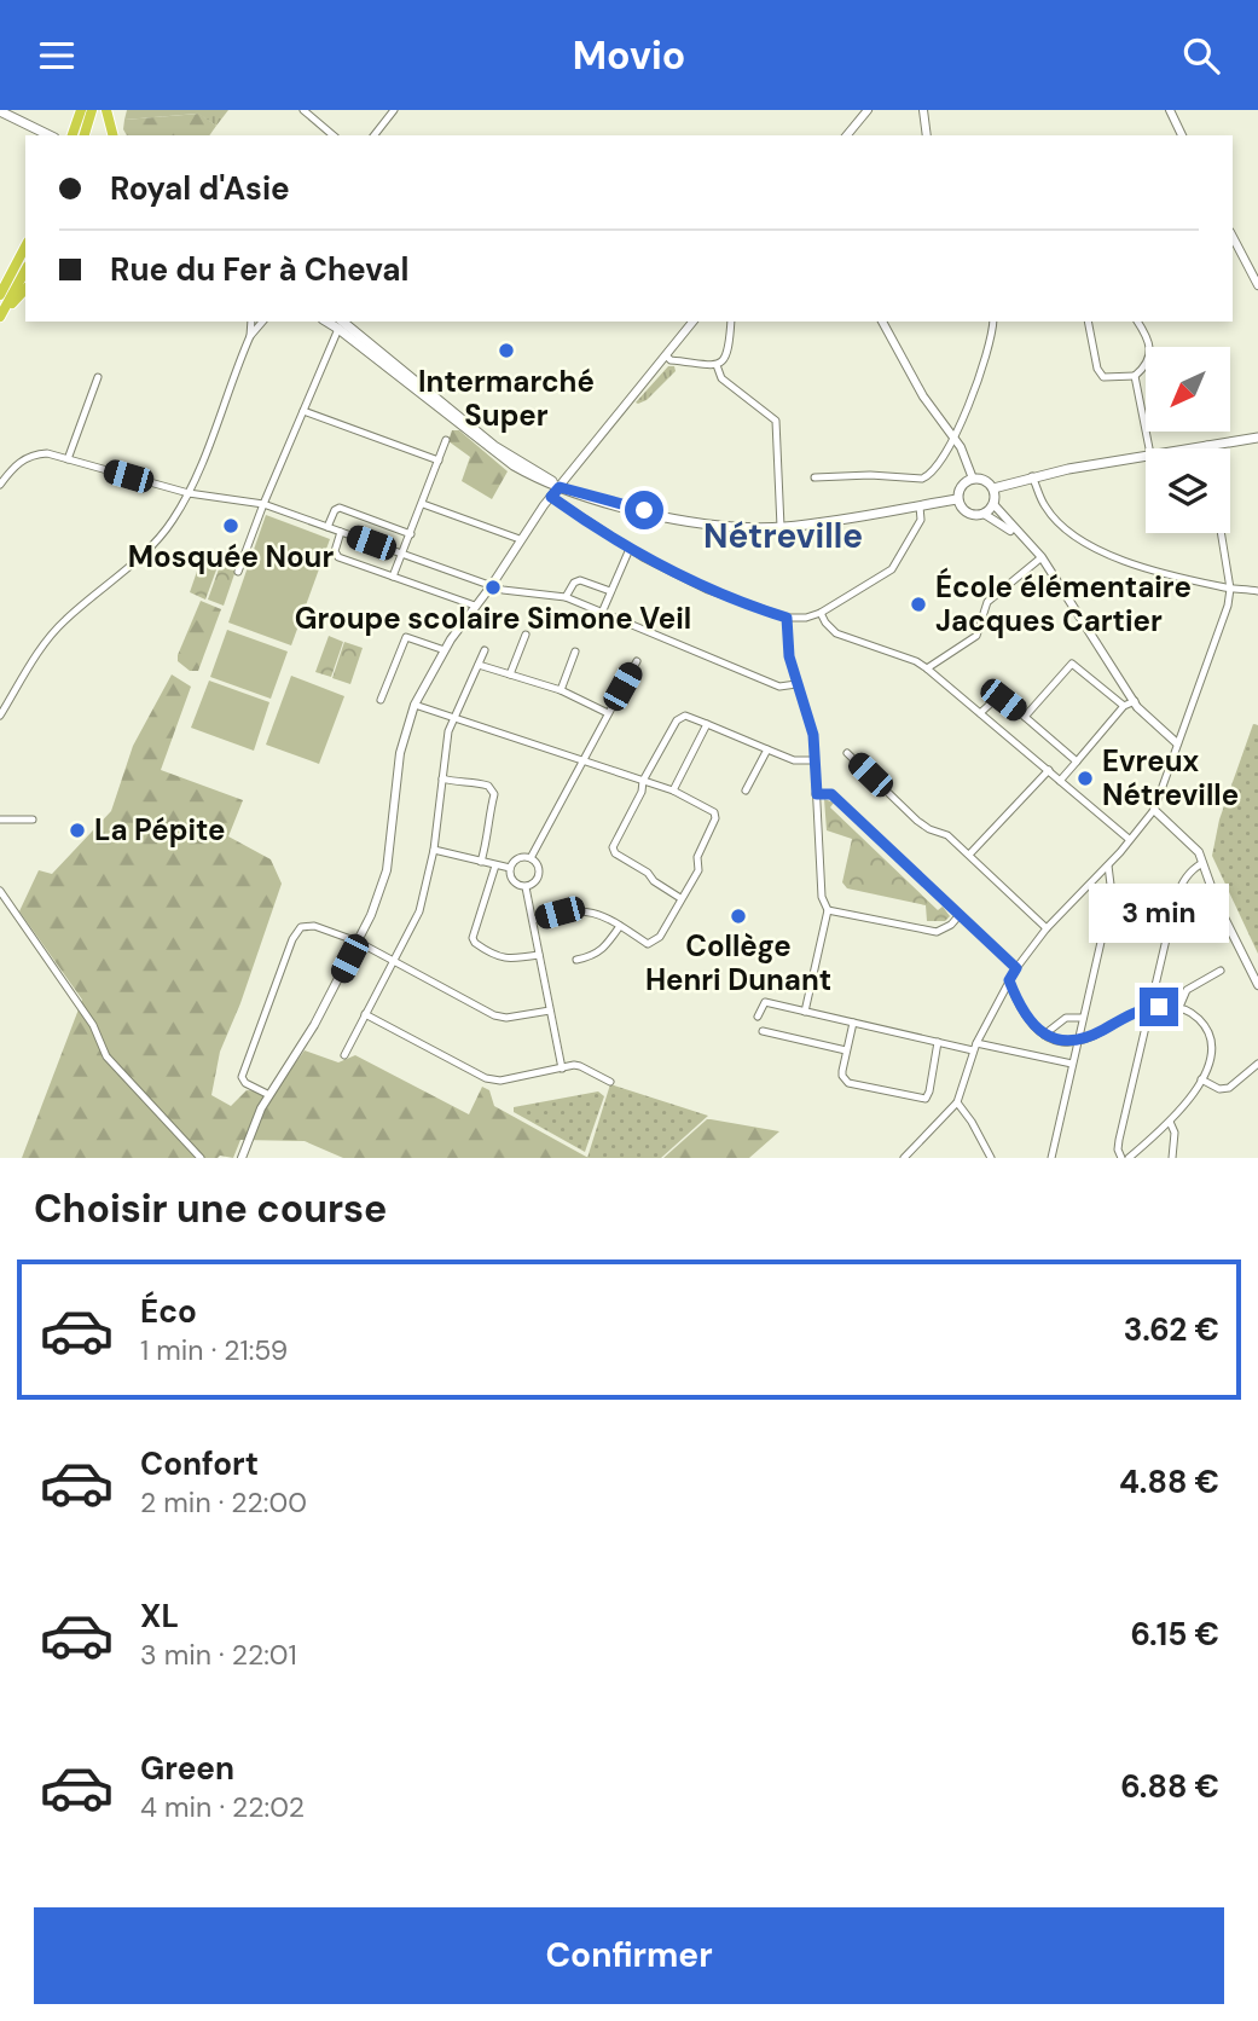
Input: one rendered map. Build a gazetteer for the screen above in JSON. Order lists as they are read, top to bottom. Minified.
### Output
{"districts":["Nétreville"],"places":["Intermarché Super","Mosquée Nour","Groupe scolaire Simone Veil","École élémentaire Jacques Cartier","Evreux Nétreville","La Pépite","Collège Henri Dunant"],"north":"bottom left","page":{"header":"Movio","banner":["Royal d'Asie","Rue du Fer à Cheval"],"bubble":"3 min","heading":"Choisir une course","list":[{"name":"Éco","note":"1 min · 21:59","value":"3.62 €"},{"name":"Confort","note":"2 min · 22:00","value":"4.88 €"},{"name":"XL","note":"3 min · 22:01","value":"6.15 €"},{"name":"Green","note":"4 min · 22:02","value":"6.88 €"}],"buttons":"Confirmer"}}
